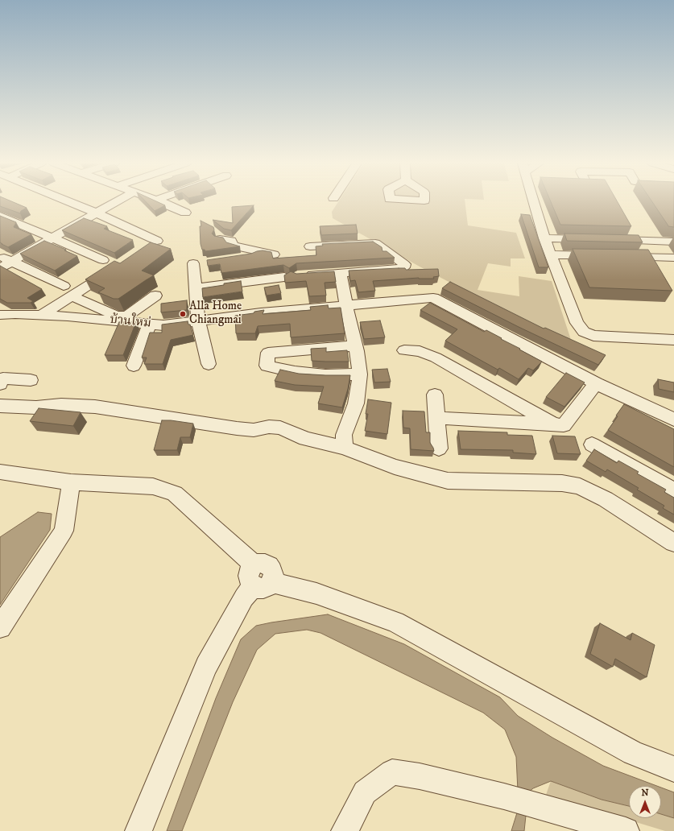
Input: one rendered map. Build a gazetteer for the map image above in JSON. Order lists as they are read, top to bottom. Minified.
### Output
{"streets":{"street":["บ้านใหม่"]},"places":["Alla Home Chiangmai"],"north":"top"}
